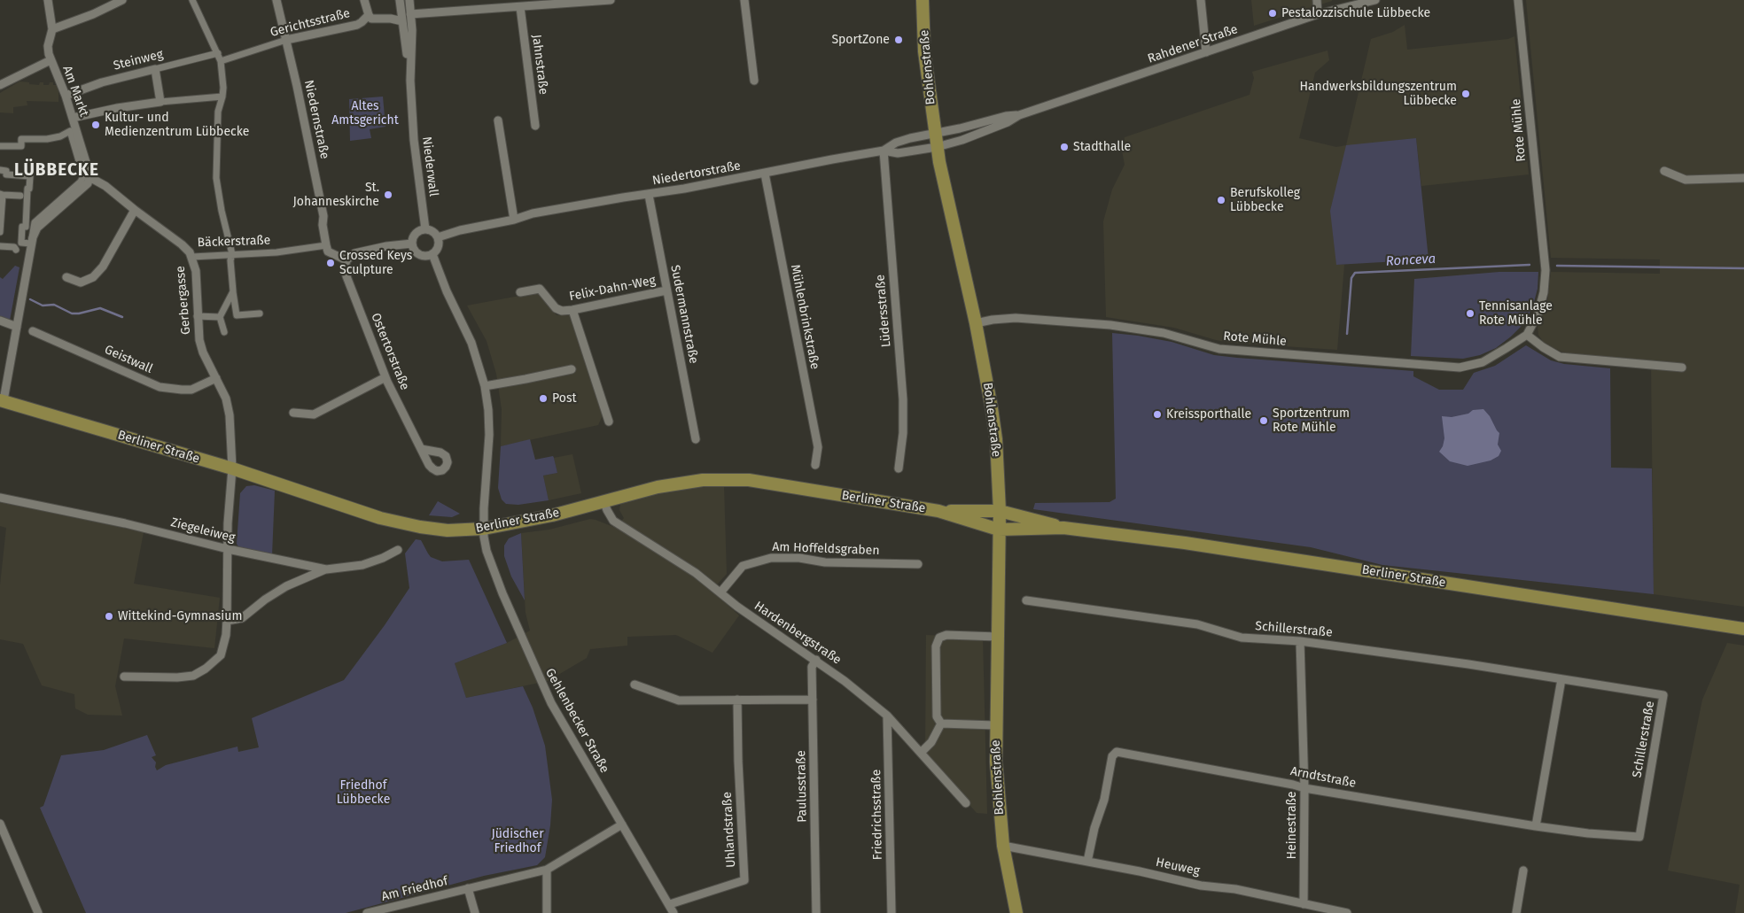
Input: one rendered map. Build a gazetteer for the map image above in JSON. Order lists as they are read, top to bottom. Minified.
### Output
{"streets":{"main road":["Bohlenstraße","Berliner Straße"],"street":["Gerichtsstraße","Rahdener Straße","Steinweg","Jahnstraße","Am Markt","Niedernstraße","Rote Mühle","Niederwall","Niedertorstraße","Bäckerstraße","Felix-Dahn-Weg","Gerbergasse","Lüdersstraße","Sudermannstraße","Mühlenbrinkstraße","Ostertorstraße","Geistwall","Ziegeleiweg","Am Hoffeldsgraben","Schillerstraße","Hardenbergstraße","Gehlenbecker Straße","Arndtstraße","Paulusstraße","Friedrichsstraße","Heinestraße","Uhlandstraße","Heuweg","Am Friedhof"]},"crossings":[["Gerichtsstraße","Niedernstraße"],["Gerichtsstraße","Niederwall"],["Rahdener Straße","Bohlenstraße"],["Rahdener Straße","Niedertorstraße"],["Steinweg","Am Markt"],["Bohlenstraße","Rote Mühle"],["Bohlenstraße","Niedertorstraße"],["Bohlenstraße","Berliner Straße"],["Bohlenstraße","Heuweg"],["Am Markt","Bäckerstraße"],["Niedernstraße","Bäckerstraße"],["Niederwall","Niedertorstraße"],["Niedertorstraße","Lüdersstraße"],["Niedertorstraße","Sudermannstraße"],["Niedertorstraße","Mühlenbrinkstraße"],["Bäckerstraße","Gerbergasse"],["Felix-Dahn-Weg","Sudermannstraße"],["Gerbergasse","Geistwall"],["Gerbergasse","Berliner Straße"],["Gerbergasse","Ziegeleiweg"],["Berliner Straße","Hardenbergstraße"],["Berliner Straße","Gehlenbecker Straße"],["Am Hoffeldsgraben","Hardenbergstraße"],["Schillerstraße","Arndtstraße"],["Schillerstraße","Heinestraße"],["Hardenbergstraße","Paulusstraße"],["Hardenbergstraße","Friedrichsstraße"],["Gehlenbecker Straße","Uhlandstraße"],["Gehlenbecker Straße","Am Friedhof"],["Arndtstraße","Heinestraße"],["Arndtstraße","Heuweg"],["Heinestraße","Heuweg"]],"districts":["LÜBBECKE"],"water":["Ronceva"],"parks":["Altes Amtsgericht","Friedhof Lübbecke","Jüdischer Friedhof"],"places":["Pestalozzischule Lübbecke","SportZone","Handwerksbildungszentrum Lübbecke","Kultur- und Medienzentrum Lübbecke","Stadthalle","St. Johanneskirche","Berufskolleg Lübbecke","Crossed Keys Sculpture","Tennisanlage Rote Mühle","Post","Kreissporthalle","Sportzentrum Rote Mühle","Wittekind-Gymnasium"]}
